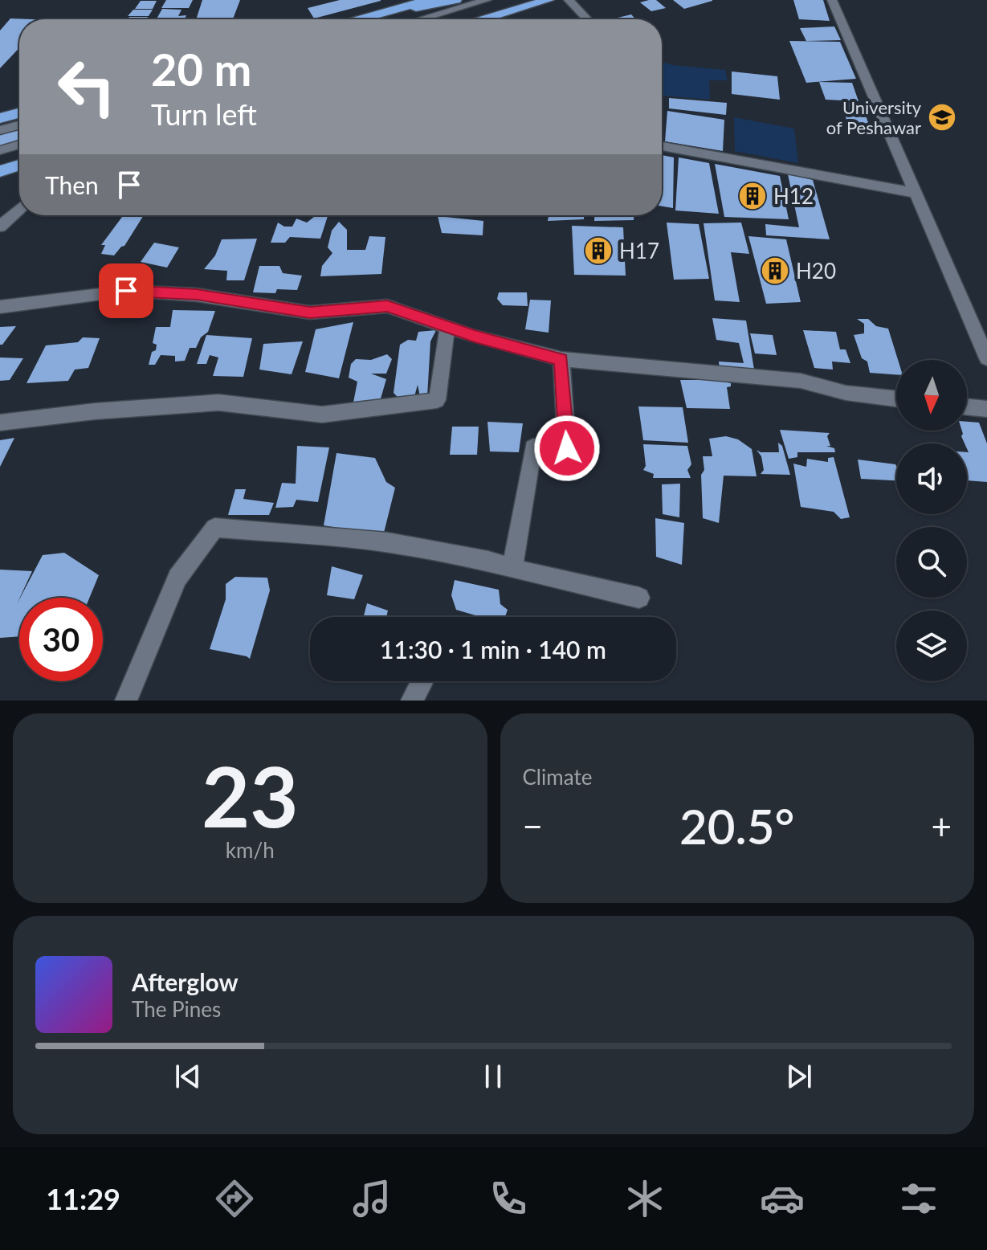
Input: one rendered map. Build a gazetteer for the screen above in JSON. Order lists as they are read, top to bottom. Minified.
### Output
{"places":{"school or university":["University of Peshawar"],"building":["H12","H17","H20"]},"north":"bottom","page":{"turn":["20 m","Turn left"],"then":"Then","limit":"30","trip":"11:30 · 1 min · 140 m","tile":[["23","km/h"],"Climate"],"heat":["−","20.5°","+"],"song":["Afterglow","The Pines"],"tabs":"11:29"}}
